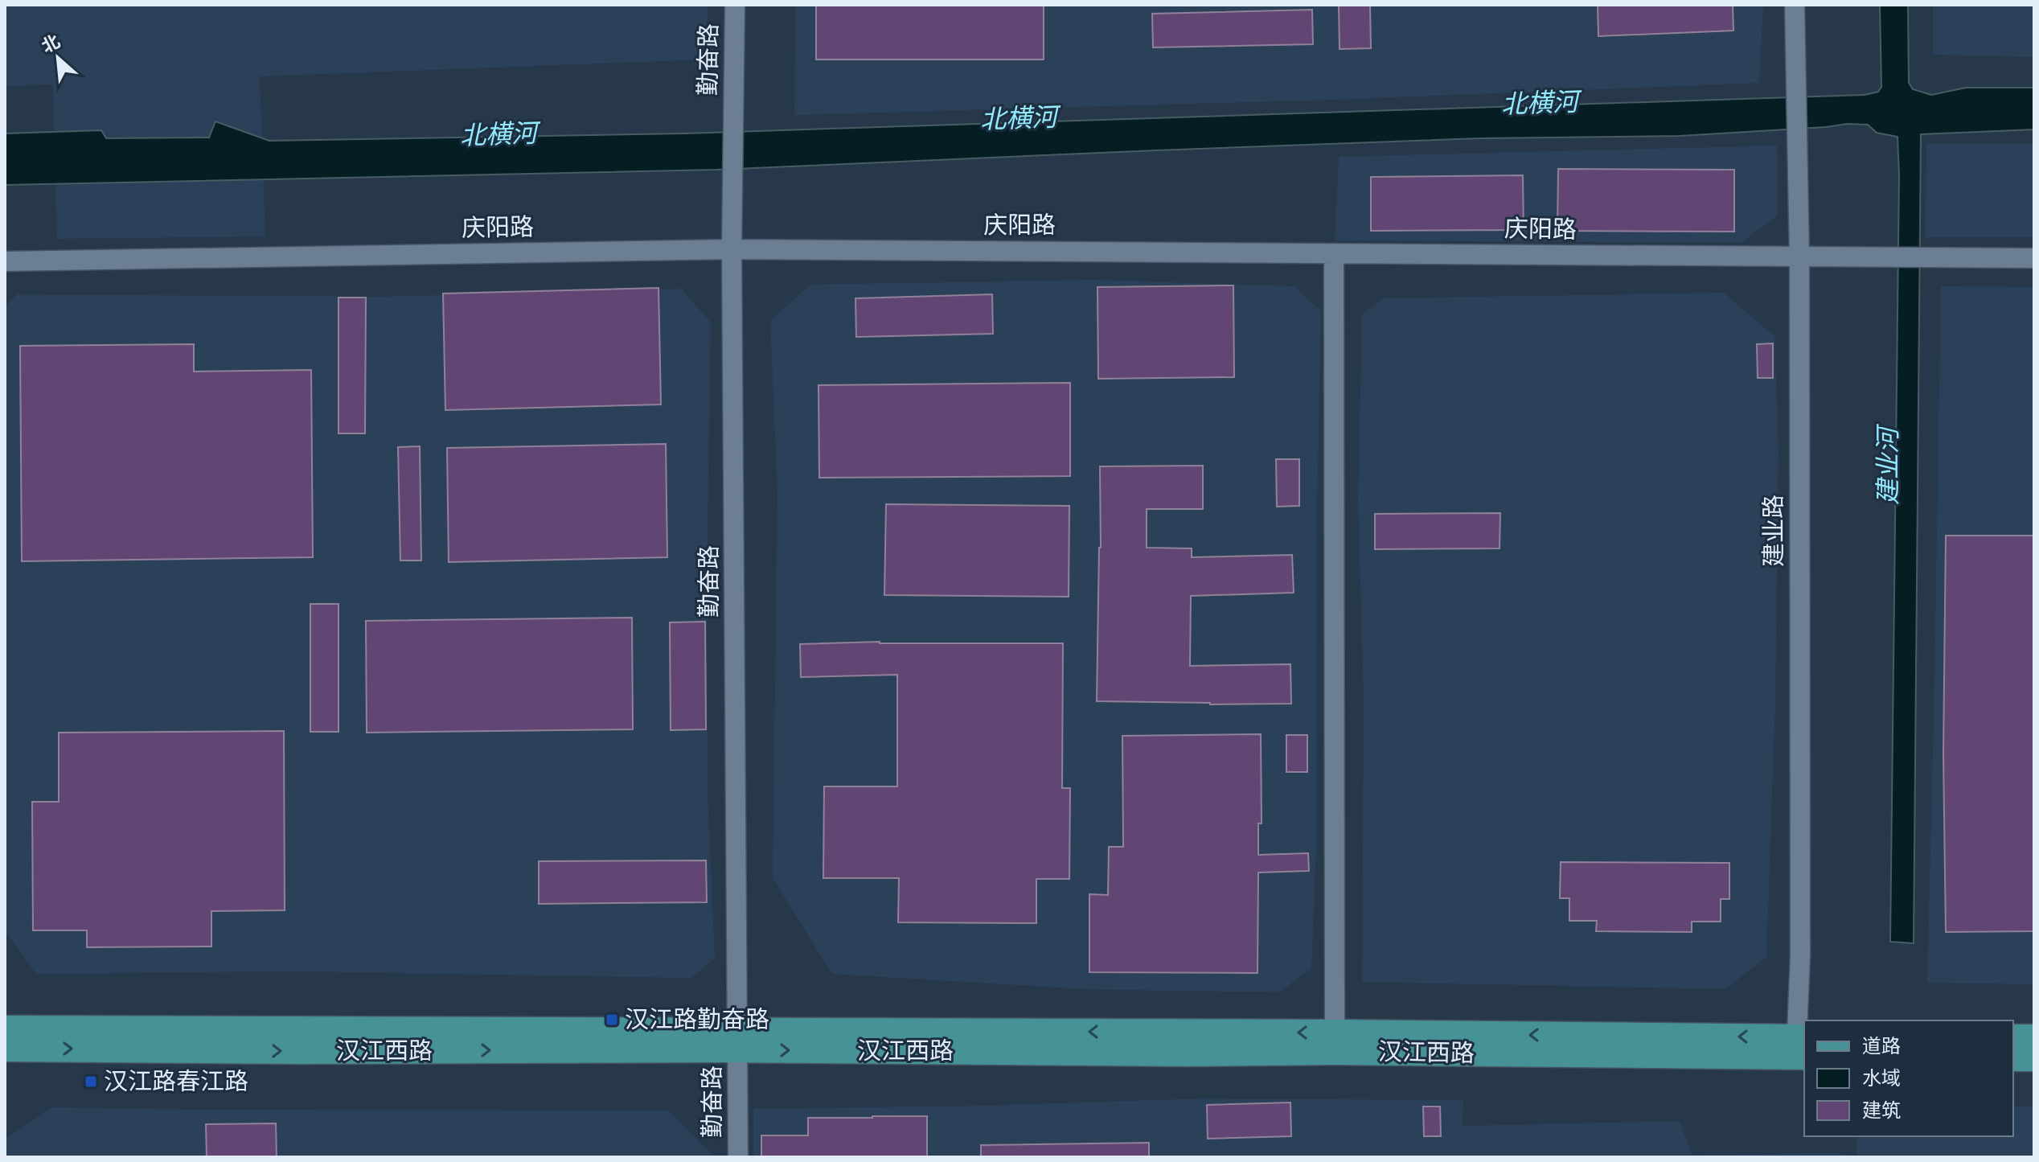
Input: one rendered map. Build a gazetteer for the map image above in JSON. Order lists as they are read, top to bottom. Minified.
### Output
{"streets":{"main road":["汉江西路"],"street":["勤奋路","庆阳路","建业路"]},"crossings":[["勤奋路","庆阳路"],["勤奋路","汉江西路"],["庆阳路","建业路"],["建业路","汉江西路"]],"water":["北横河","建业河"],"places":{"transit":["汉江路勤奋路","汉江路春江路"]},"legend":["道路","水域","建筑"],"north":"top left"}
